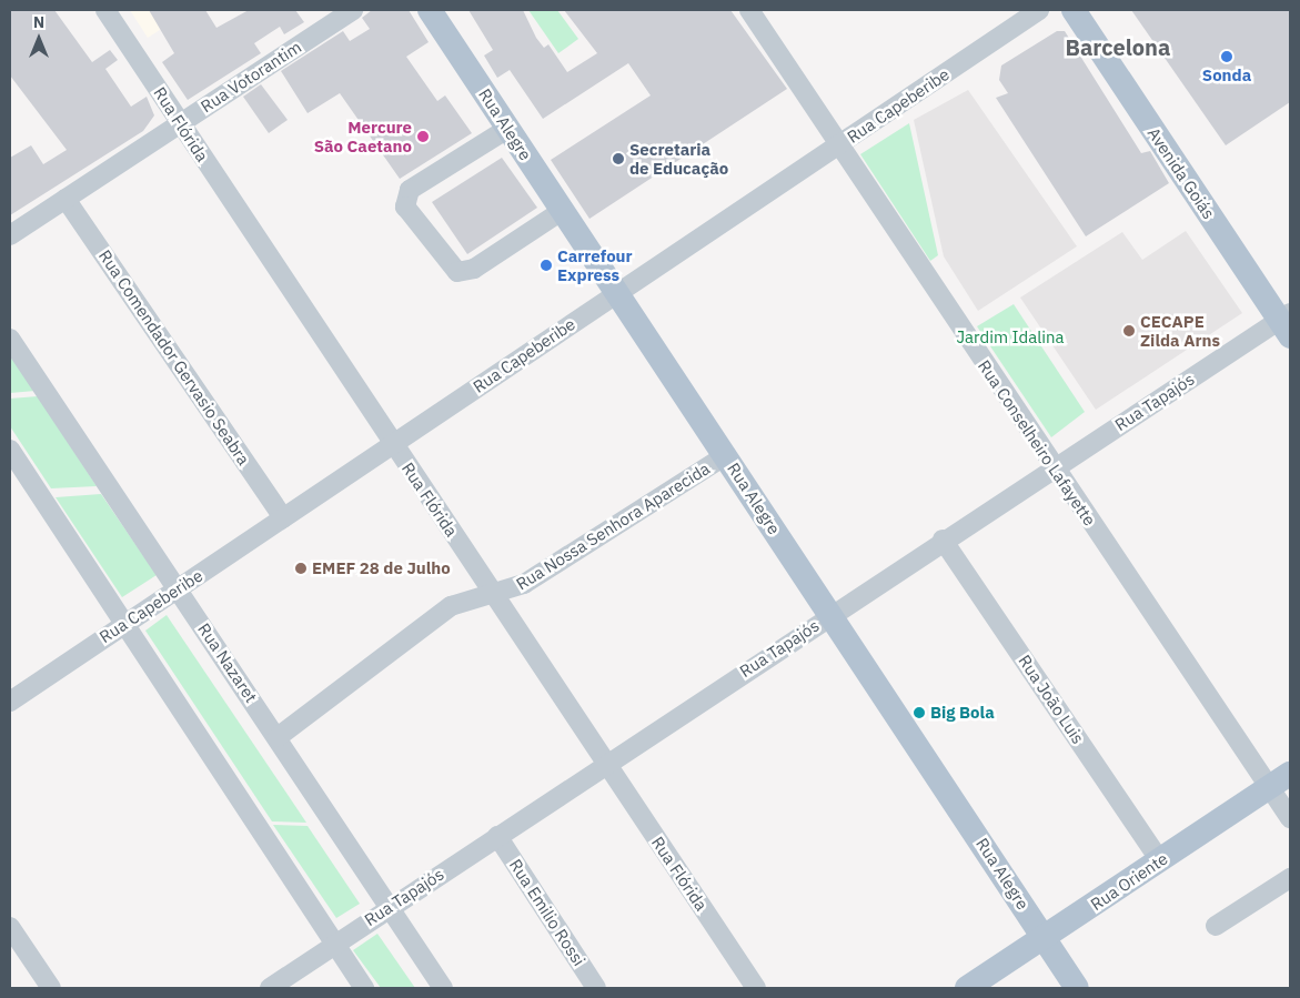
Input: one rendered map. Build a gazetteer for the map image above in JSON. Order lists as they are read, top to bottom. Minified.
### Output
{"streets":{"main road":["Rua Alegre","Avenida Goiás","Rua Oriente"],"street":["Rua Votorantim","Rua Capeberibe","Rua Flórida","Rua Comendador Gervasio Seabra","Rua Tapajós","Rua Conselheiro Lafayette","Rua Nossa Senhora Aparecida","Rua Nazaret","Rua João Luis","Rua Emilio Rossi"]},"crossings":[["Rua Votorantim","Rua Flórida"],["Rua Votorantim","Rua Comendador Gervasio Seabra"],["Rua Capeberibe","Rua Flórida"],["Rua Capeberibe","Rua Alegre"],["Rua Capeberibe","Rua Comendador Gervasio Seabra"],["Rua Capeberibe","Rua Conselheiro Lafayette"],["Rua Capeberibe","Rua Nazaret"],["Rua Flórida","Rua Tapajós"],["Rua Flórida","Rua Nossa Senhora Aparecida"],["Rua Alegre","Rua Tapajós"],["Rua Alegre","Rua Nossa Senhora Aparecida"],["Rua Alegre","Rua Oriente"],["Avenida Goiás","Rua Tapajós"],["Rua Tapajós","Rua Conselheiro Lafayette"],["Rua Tapajós","Rua Nazaret"],["Rua Tapajós","Rua João Luis"],["Rua Tapajós","Rua Emilio Rossi"],["Rua Conselheiro Lafayette","Rua Oriente"],["Rua Nossa Senhora Aparecida","Rua Nazaret"],["Rua João Luis","Rua Oriente"]],"districts":["Barcelona"],"parks":["Jardim Idalina"],"places":["Sonda","Mercure São Caetano","Secretaria de Educação","Carrefour Express","CECAPE Zilda Arns","EMEF 28 de Julho","Big Bola"],"north":"top"}
